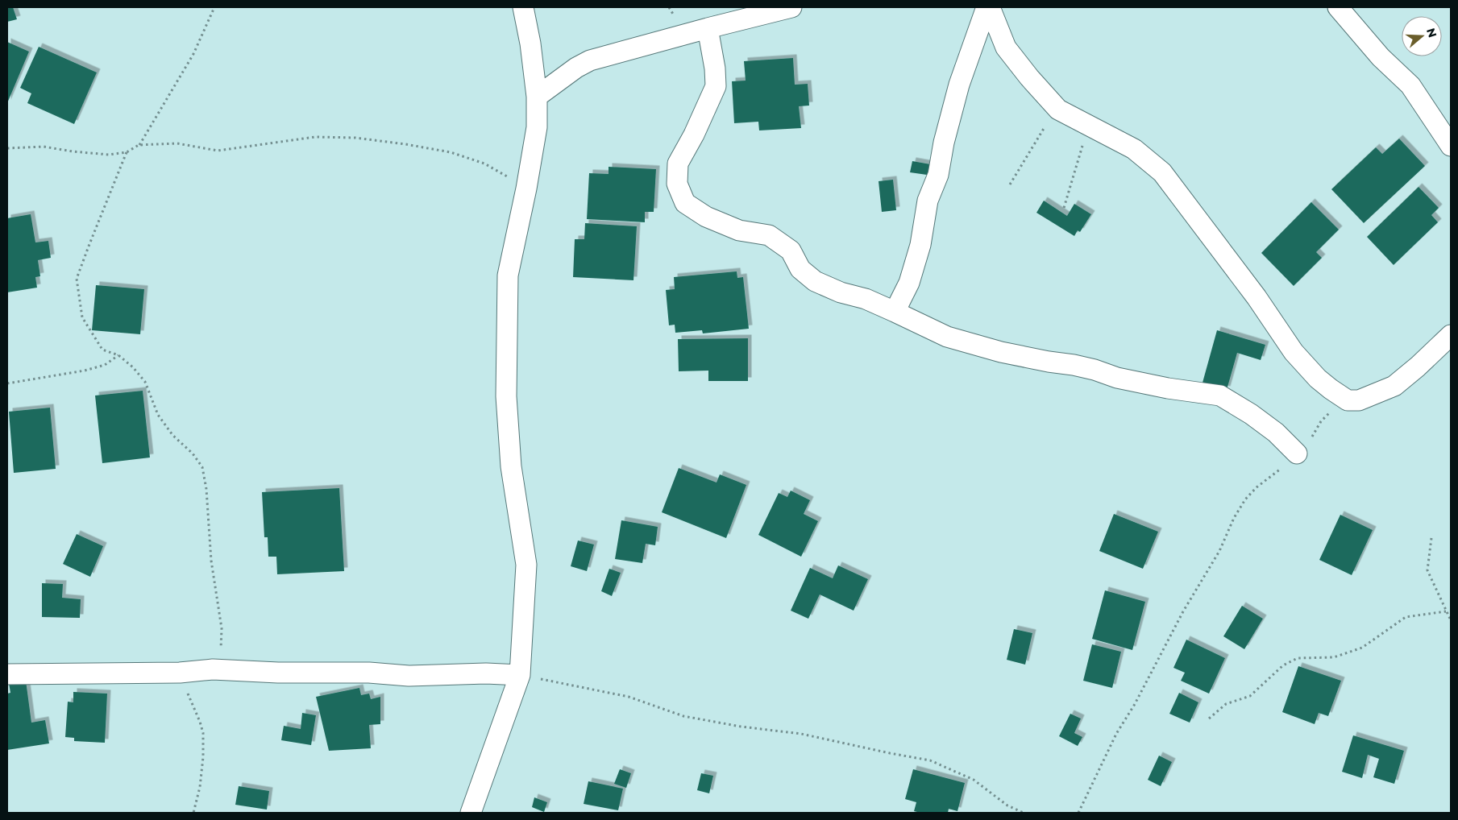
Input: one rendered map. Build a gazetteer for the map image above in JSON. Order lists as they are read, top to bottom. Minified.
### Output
{"north":"right"}
